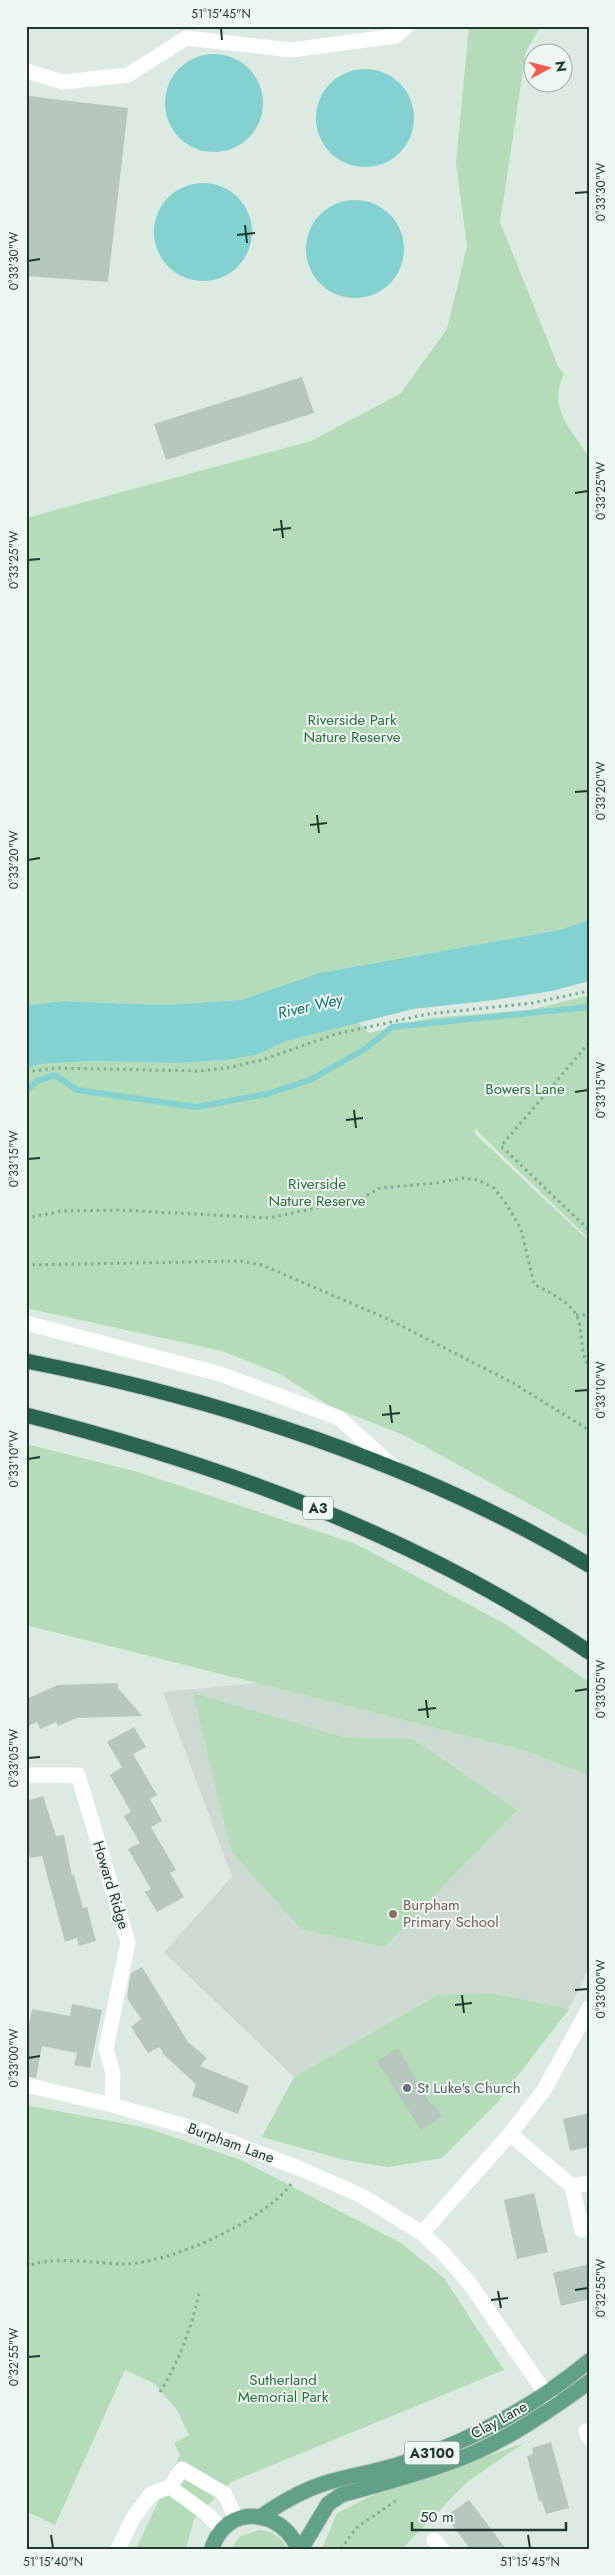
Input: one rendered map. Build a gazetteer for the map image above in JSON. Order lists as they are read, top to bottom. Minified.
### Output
{"streets":{"highway":["A3"],"main road":["Clay Lane","A3100"],"street":["Howard Ridge","Burpham Lane"]},"crossings":[["Howard Ridge","Burpham Lane"],["Burpham Lane","Clay Lane"]],"water":["River Wey"],"parks":["Riverside Park Nature Reserve","Bowers Lane","Riverside Nature Reserve","Sutherland Memorial Park"],"places":["Burpham Primary School","St Luke's Church"],"scale_bar":"50 m","north":"right","coordinates":["51°15'45\"N","0°33'30\"W","0°33'25\"W","0°33'20\"W","0°33'15\"W","0°33'10\"W","0°33'05\"W","0°33'00\"W","0°32'55\"W","51°15'40\"N"]}
